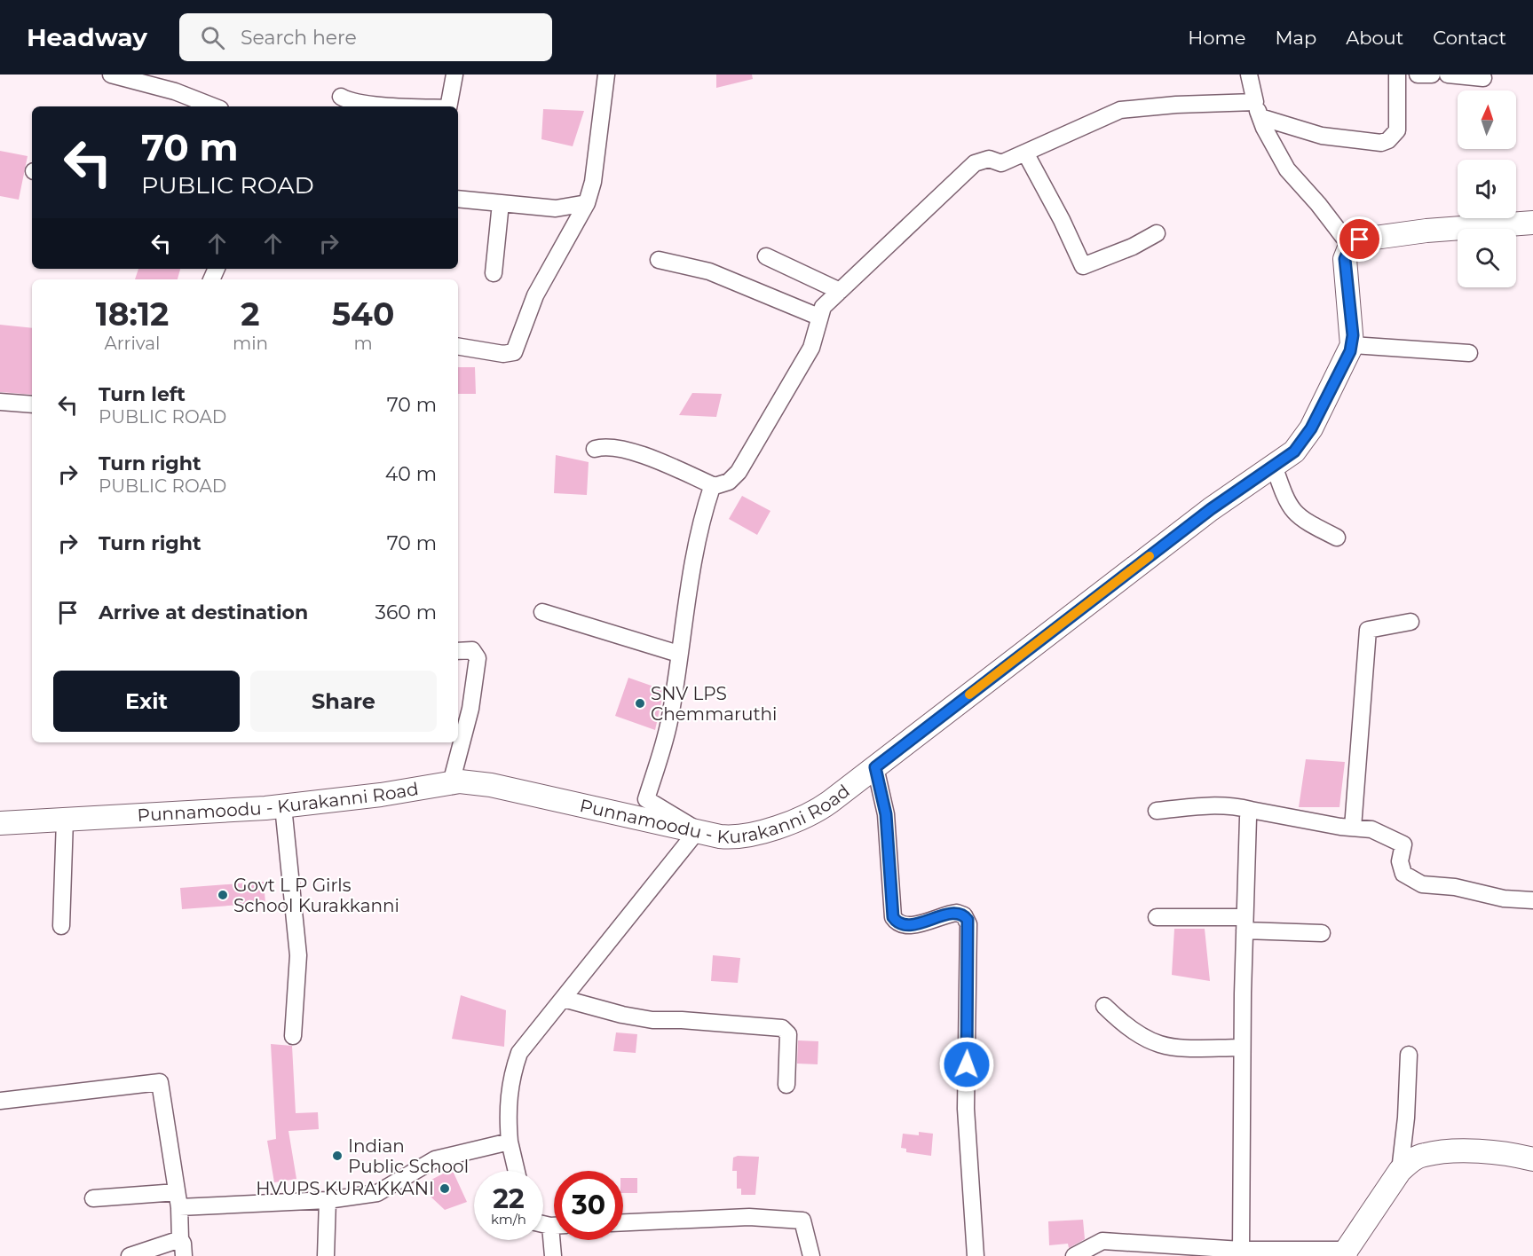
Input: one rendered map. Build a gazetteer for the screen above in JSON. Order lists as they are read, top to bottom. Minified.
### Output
{"streets":{"main road":["Punnamoodu - Kurakanni Road"]},"places":["SNV LPS Chemmaruthi","Govt L P Girls School Kurakkanni","Indian Public School","HVUPS KURAKKANI"],"north":"top","page":{"header":"Headway","search":"Search here","nav":["Home","Map","About","Contact"],"turn":["70 m","PUBLIC ROAD"],"eta":["18:12","Arrival","2","min","540","m"],"list":[{"name":"Turn left","note":"PUBLIC ROAD","value":"70 m"},{"name":"Turn right","note":"PUBLIC ROAD","value":"40 m"},{"name":"Turn right","value":"70 m"},{"name":"Arrive at destination","value":"360 m"}],"buttons":["Exit","Share"],"speed":"22 km/h","limit":"30"}}
